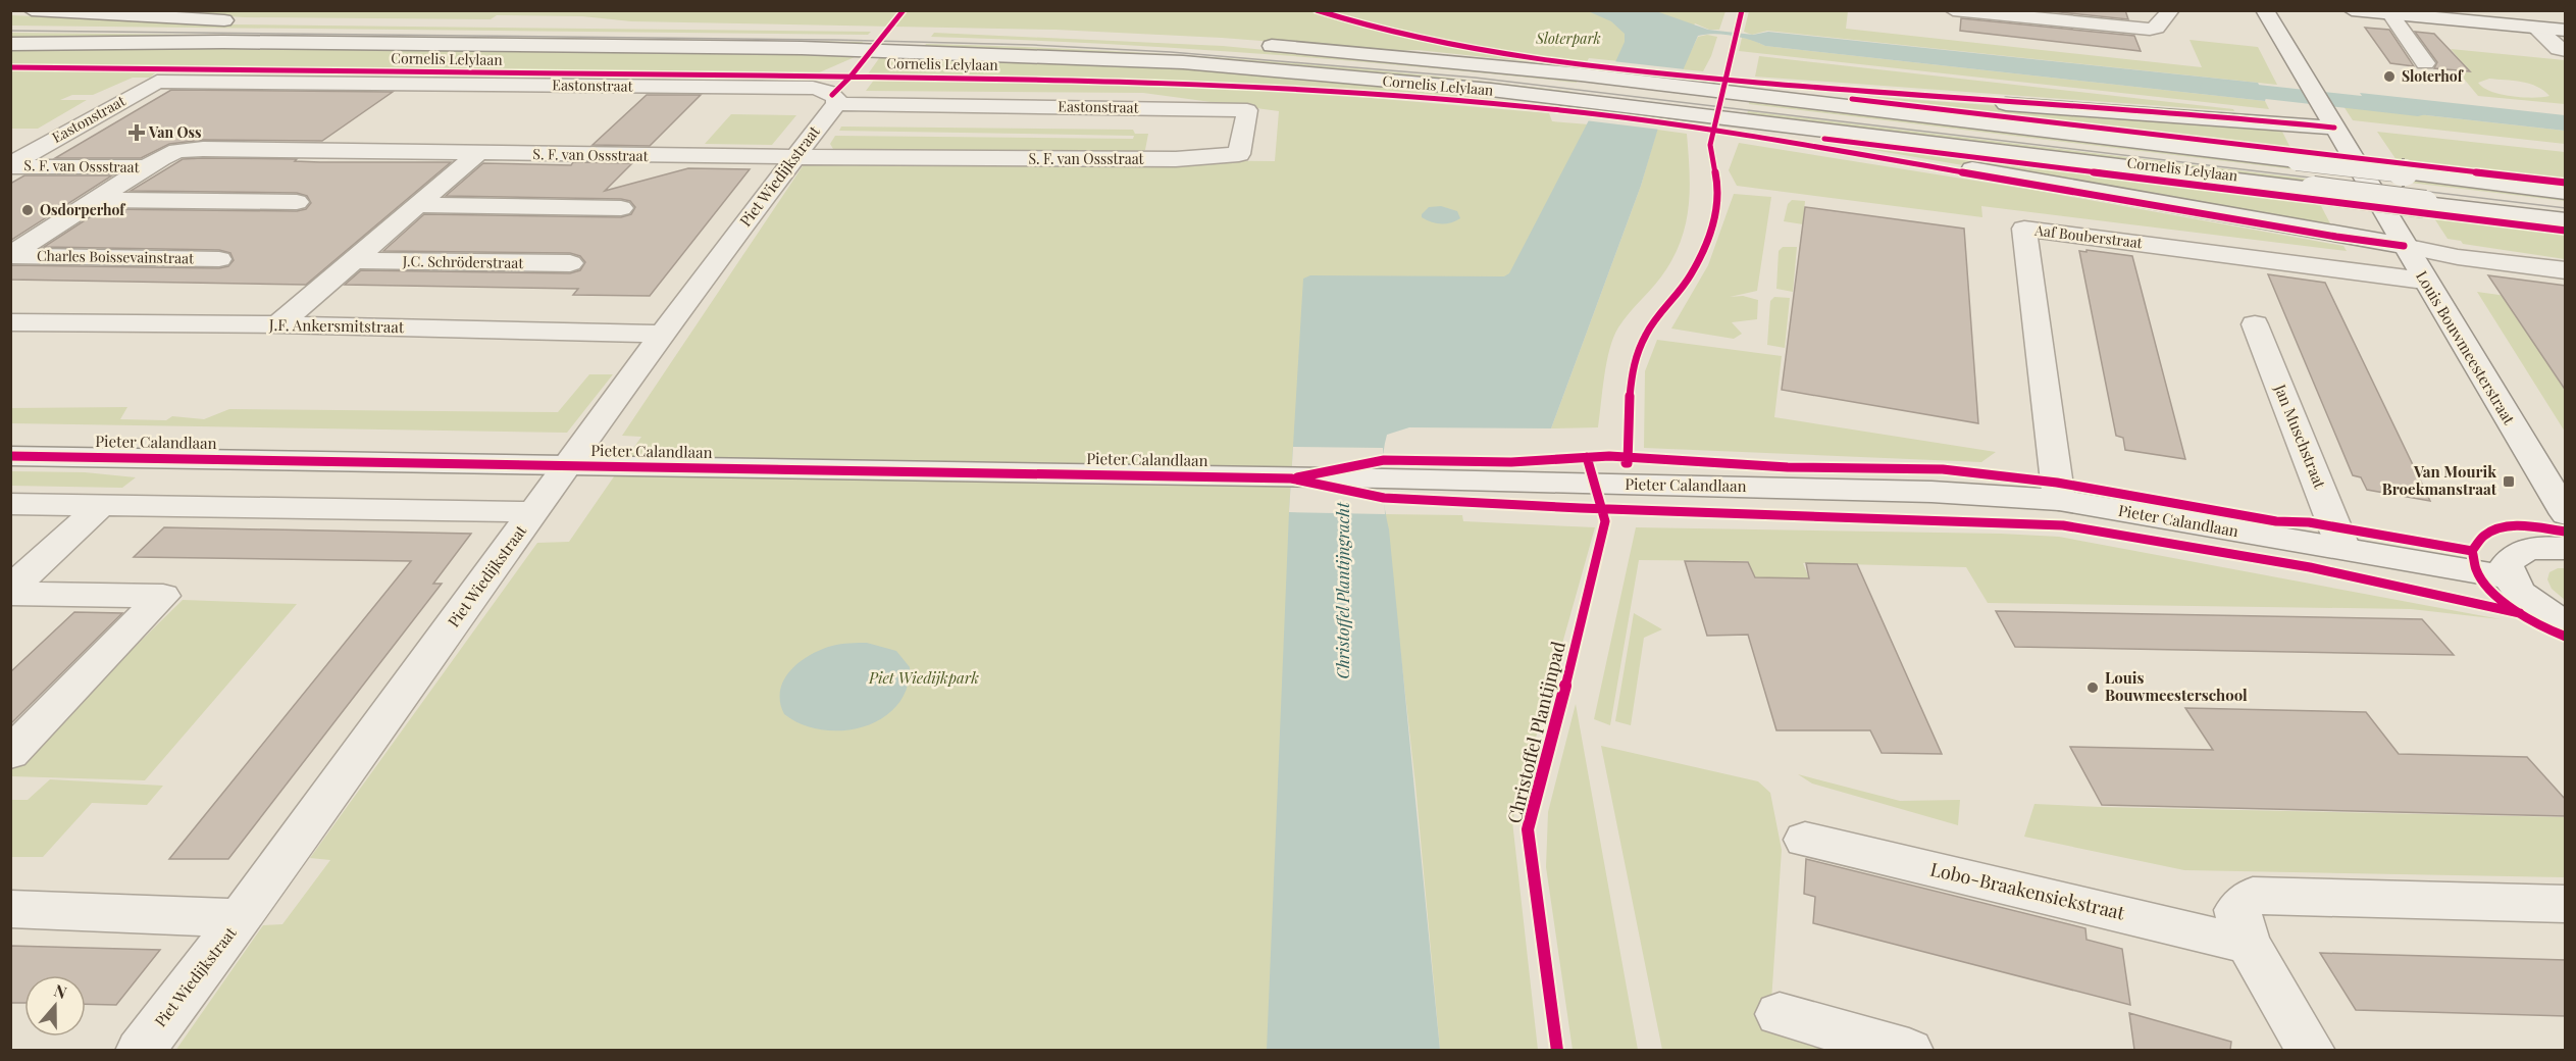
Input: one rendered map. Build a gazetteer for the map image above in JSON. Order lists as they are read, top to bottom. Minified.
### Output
{"streets":{"street":["Cornelis Lelylaan","Eastonstraat","S. F. van Ossstraat","Piet Wiedijkstraat","Aaf Bouberstraat","Charles Boissevainstraat","J.C. Schröderstraat","J.F. Ankersmitstraat","Louis Bouwmeesterstraat","Jan Muschstraat","Pieter Calandlaan","Lobo-Braakensiekstraat"],"cycle path":["Christoffel Plantijnpad"]},"crossings":[["Eastonstraat","S. F. van Ossstraat"],["Eastonstraat","Piet Wiedijkstraat"],["S. F. van Ossstraat","Piet Wiedijkstraat"],["S. F. van Ossstraat","Charles Boissevainstraat"],["Piet Wiedijkstraat","J.F. Ankersmitstraat"],["Piet Wiedijkstraat","Pieter Calandlaan"],["Aaf Bouberstraat","Louis Bouwmeesterstraat"],["Aaf Bouberstraat","Pieter Calandlaan"],["Jan Muschstraat","Pieter Calandlaan"]],"water":["Christoffel Plantijngracht"],"parks":["Sloterpark","Piet Wiedijkpark"],"places":{"other":["Sloterhof","Osdorperhof","Louis Bouwmeesterschool"],"health":["Van Oss"],"transit":["Van Mourik Broekmanstraat"]},"north":"top"}
